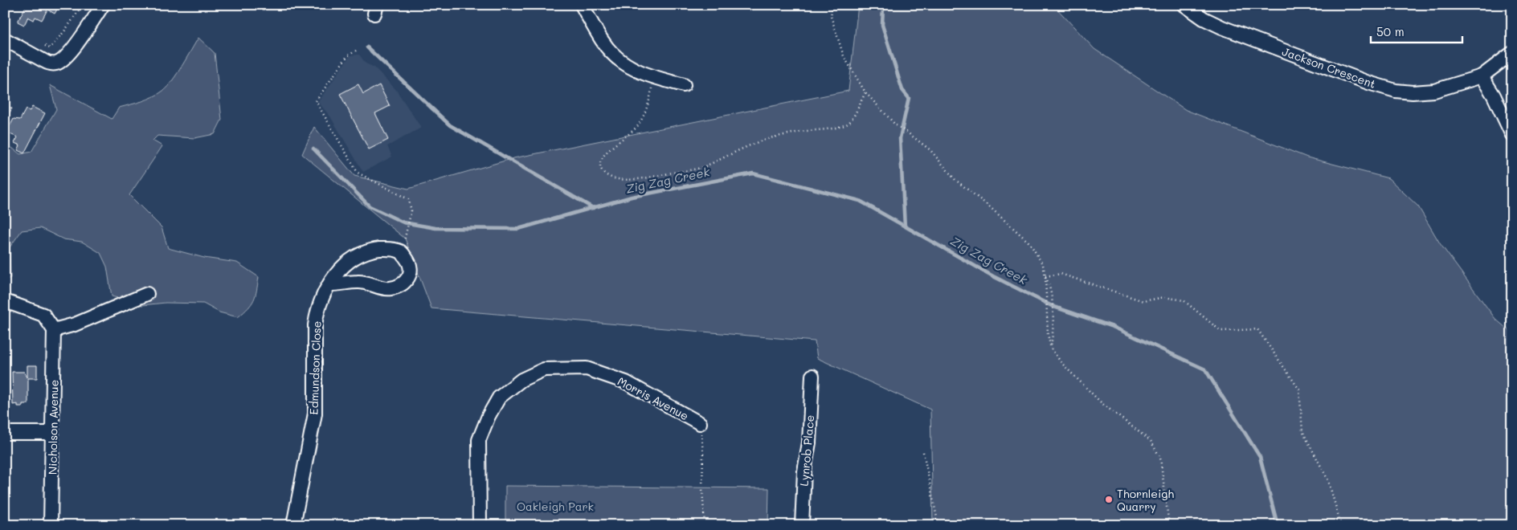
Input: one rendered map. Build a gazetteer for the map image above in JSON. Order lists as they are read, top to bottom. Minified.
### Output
{"streets":{"street":["Jackson Crescent","Edmundson Close","Morris Avenue","Nicholson Avenue","Lynrob Place"]},"water":["Zig Zag Creek"],"parks":["Oakleigh Park"],"places":["Thornleigh Quarry"],"scale_bar":"50 m"}
